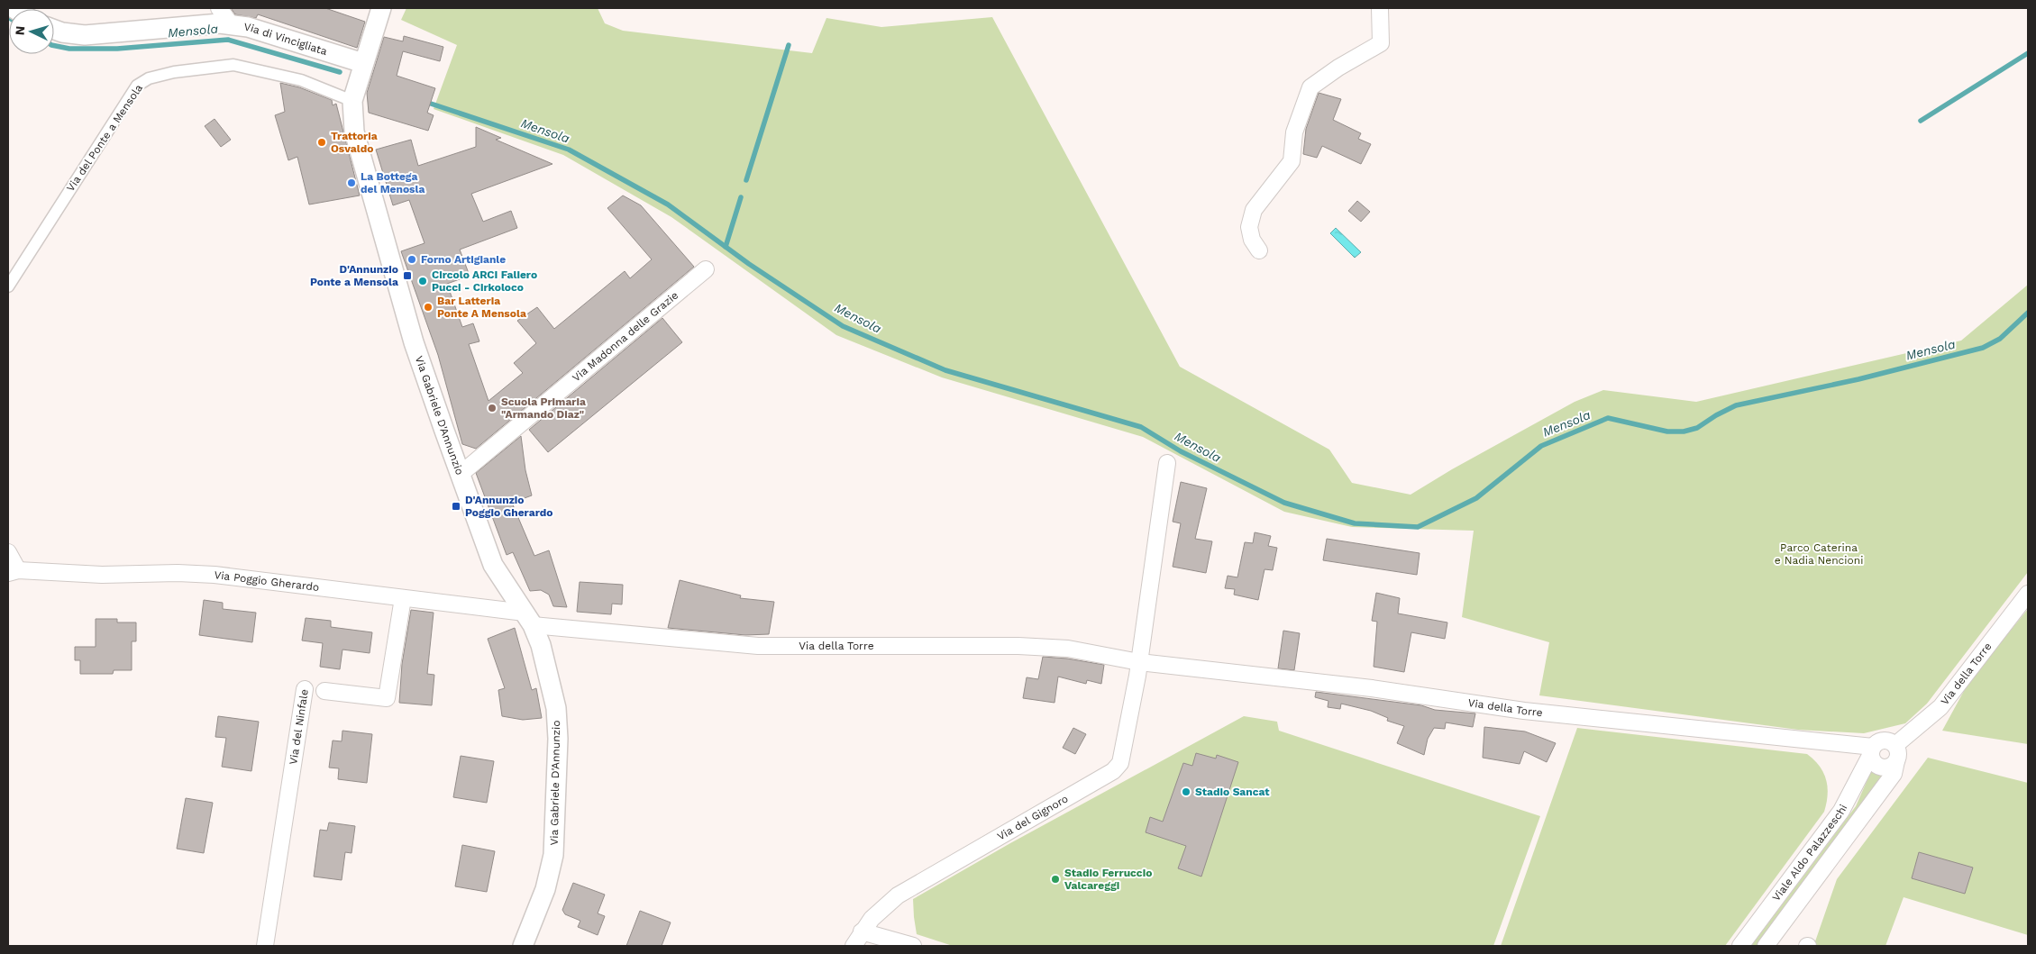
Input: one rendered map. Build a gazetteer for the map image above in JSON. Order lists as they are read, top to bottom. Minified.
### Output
{"streets":{"street":["Via di Vincigliata","Via del Ponte a Mensola","Via Madonna delle Grazie","Via Gabriele D'Annunzio","Via Poggio Gherardo","Via della Torre","Via del Ninfale","Via del Gignoro","Viale Aldo Palazzeschi"]},"crossings":[["Via di Vincigliata","Via Gabriele D'Annunzio"],["Via del Ponte a Mensola","Via Gabriele D'Annunzio"],["Via Madonna delle Grazie","Via Gabriele D'Annunzio"],["Via Gabriele D'Annunzio","Via Poggio Gherardo"],["Via Gabriele D'Annunzio","Via della Torre"],["Via Poggio Gherardo","Via della Torre"],["Via Poggio Gherardo","Via del Ninfale"],["Via della Torre","Via del Gignoro"],["Via della Torre","Viale Aldo Palazzeschi"]],"water":["Mensola"],"parks":["Parco Caterina e Nadia Nencioni"],"places":{"other":["Trattoria Osvaldo","La Bottega del Menosla","Forno Artigianle","Circolo ARCI Faliero Pucci - Cirkoloco","Bar Latteria Ponte A Mensola","Scuola Primaria \"Armando Diaz\"","Stadio Sancat","Stadio Ferruccio Valcareggi"],"transit":["D'Annunzio Ponte a Mensola","D'Annunzio Poggio Gherardo"]},"north":"left"}
